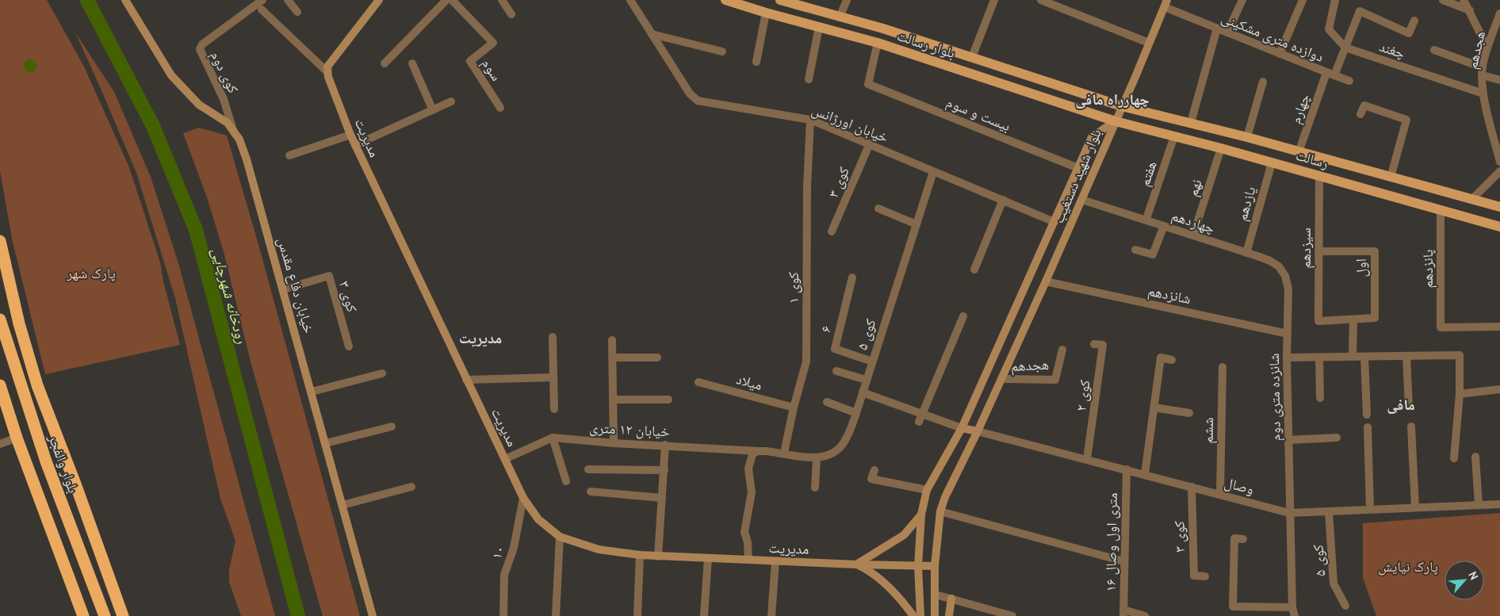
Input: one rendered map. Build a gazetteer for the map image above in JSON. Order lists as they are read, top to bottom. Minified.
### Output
{"streets":{"highway":["بلوار والفجر"],"main road":["بلوار رسالت","رسالت"],"street":["دوازده متری مشکینی","چغند","هجدهم","سوم","کوی دوم","چهارم","بیست و سوم","خیابان اورژانس","مدیریت","هفتم","بلوار شهید دستغیب","کوی ۳","نهم","یازدهم","چهاردهم","سیزدهم","اول","پانزدهم","خیابان دفاع مقدس","کوی ۱","شانزدهم","۶","کوی ۵","میلاد","کوی ۲","شانزده متری دوم","خیابان ۱۲ متری","ششم","وصال","۱۶ متری اول وصال","۱۰"]},"crossings":[["دوازده متری مشکینی","چهارم"],["بلوار رسالت","بیست و سوم"],["بلوار رسالت","رسالت"],["بلوار رسالت","بلوار شهید دستغیب"],["چغند","هجدهم"],["چغند","چهارم"],["هجدهم","بلوار شهید دستغیب"],["کوی دوم","خیابان دفاع مقدس"],["چهارم","رسالت"],["بیست و سوم","بلوار شهید دستغیب"],["خیابان اورژانس","بلوار شهید دستغیب"],["خیابان اورژانس","کوی ۳"],["خیابان اورژانس","کوی ۱"],["خیابان اورژانس","کوی ۵"],["مدیریت","بلوار شهید دستغیب"],["مدیریت","خیابان ۱۲ متری"],["مدیریت","۱۰"],["رسالت","هفتم"],["رسالت","بلوار شهید دستغیب"],["رسالت","نهم"],["رسالت","یازدهم"],["رسالت","سیزدهم"],["رسالت","پانزدهم"],["هفتم","چهاردهم"],["بلوار شهید دستغیب","چهاردهم"],["بلوار شهید دستغیب","شانزدهم"],["بلوار شهید دستغیب","وصال"],["کوی ۳","خیابان دفاع مقدس"],["کوی ۳","وصال"],["نهم","چهاردهم"],["یازدهم","چهاردهم"],["چهاردهم","شانزده متری دوم"],["سیزدهم","اول"],["کوی ۱","میلاد"],["کوی ۱","خیابان ۱۲ متری"],["شانزدهم","شانزده متری دوم"],["۶","کوی ۵"],["کوی ۵","وصال"],["کوی ۲","وصال"],["شانزده متری دوم","وصال"],["ششم","وصال"],["وصال","۱۶ متری اول وصال"]],"districts":["چهارراه مافی","مدیریت","مافی"],"water":["رودخانه شهرچایی"],"parks":["پارک شهر","پارک نیایش"],"north":"top right"}
